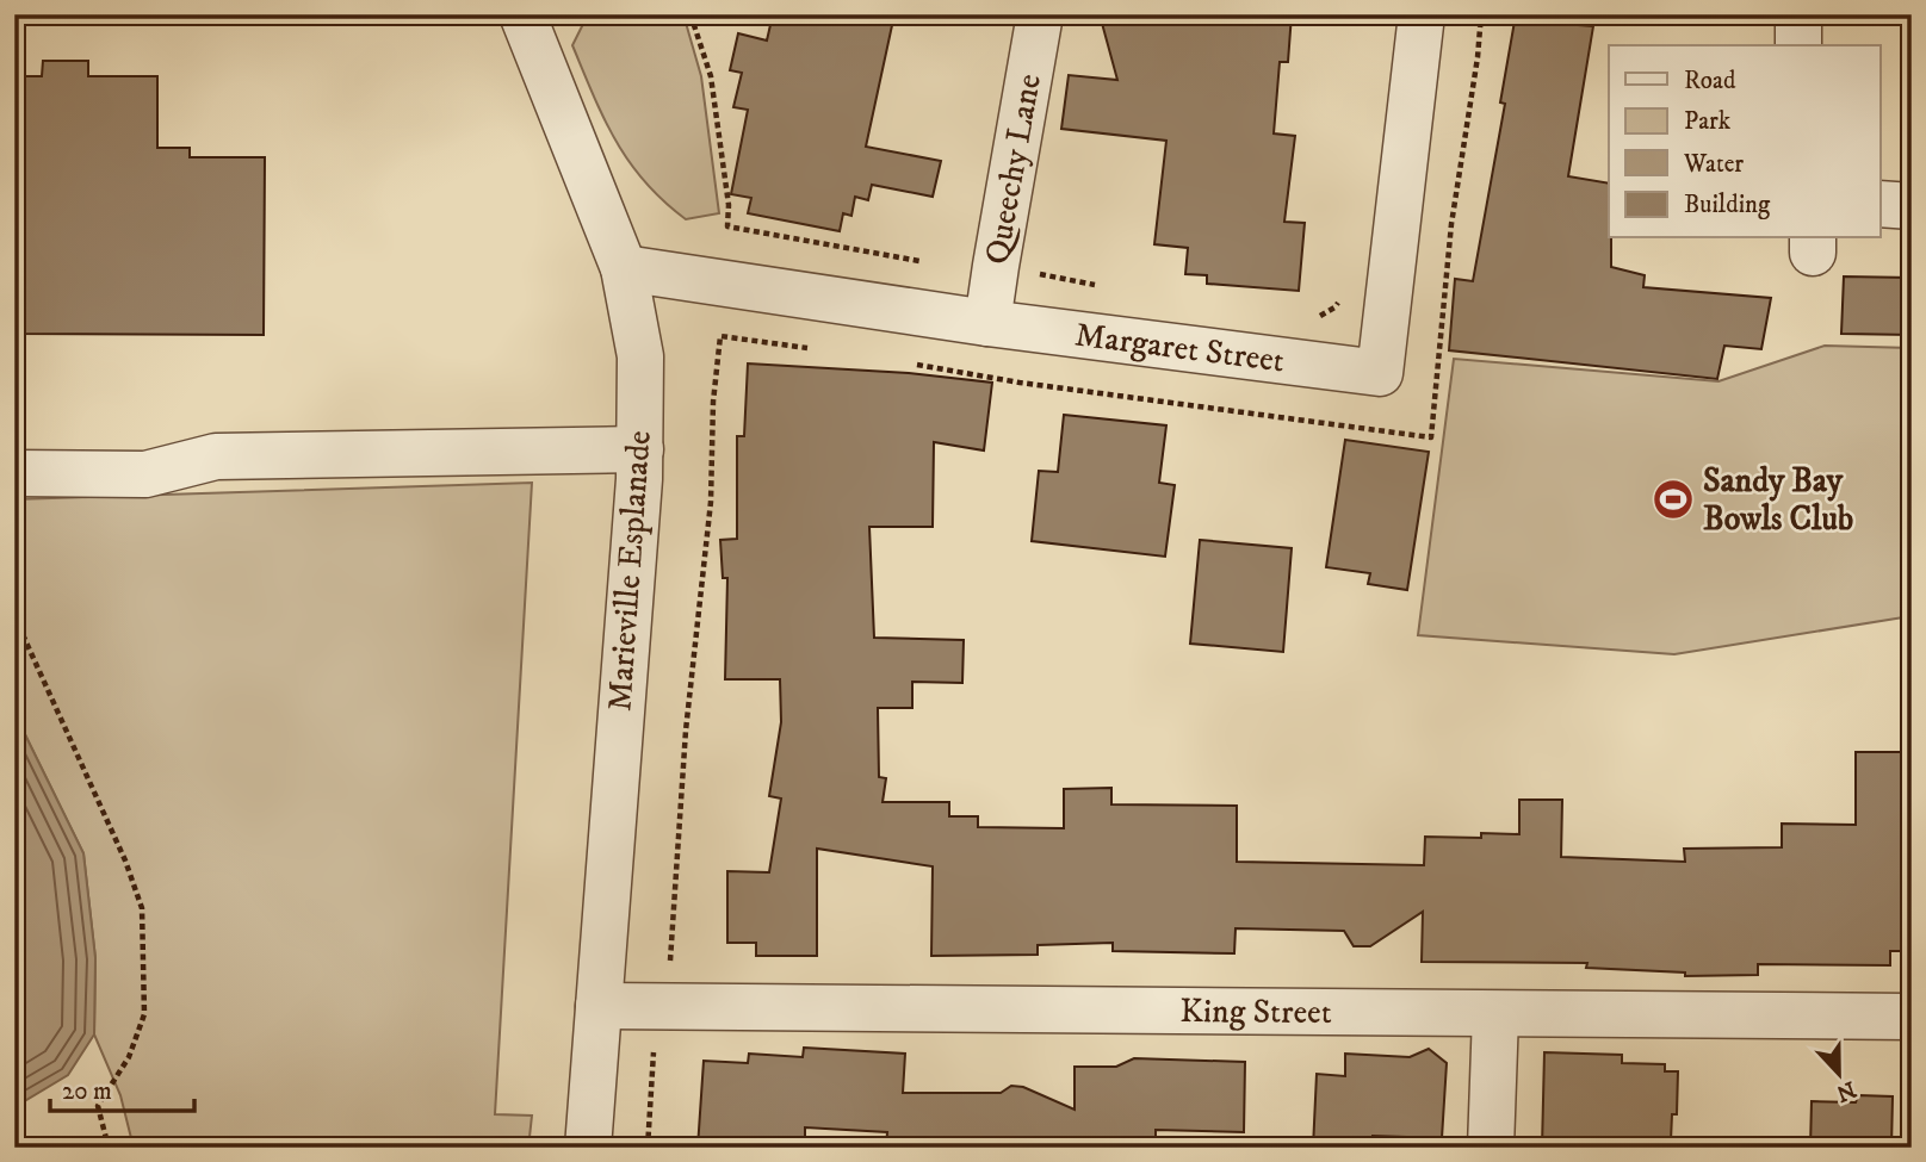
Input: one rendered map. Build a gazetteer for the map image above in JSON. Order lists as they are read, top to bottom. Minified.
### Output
{"streets":{"street":["Queechy Lane","Margaret Street","Marieville Esplanade","King Street"]},"crossings":[["Queechy Lane","Margaret Street"],["Margaret Street","Marieville Esplanade"],["Marieville Esplanade","King Street"]],"places":{"sports":["Sandy Bay Bowls Club"]},"legend":["Road","Park","Water","Building"],"scale_bar":"20 m","north":"bottom"}
